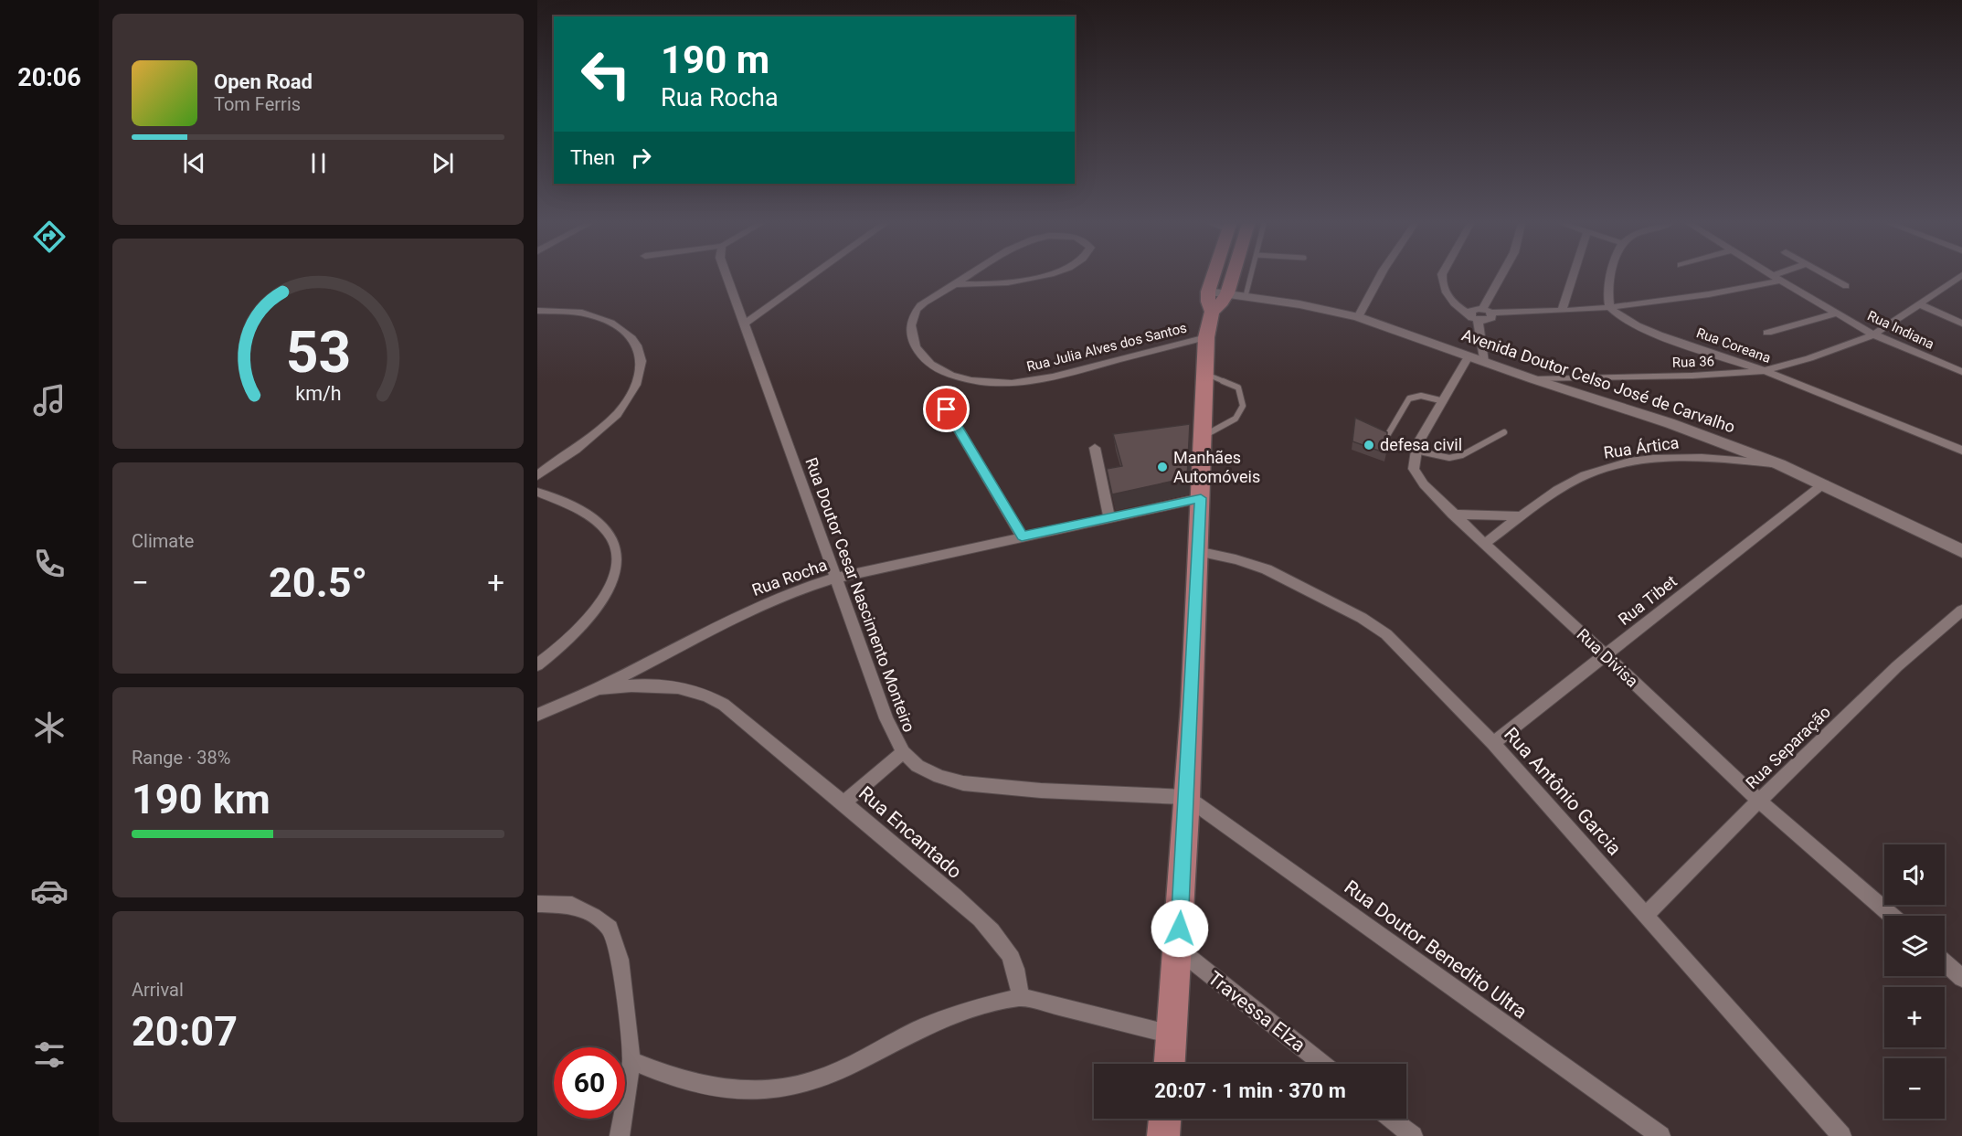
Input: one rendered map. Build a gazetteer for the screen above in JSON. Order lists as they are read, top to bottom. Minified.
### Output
{"streets":{"street":["Rua Indiana","Rua Coreana","Rua Julia Alves dos Santos","Rua 36","Avenida Doutor Celso José de Carvalho","Rua Ártica","Rua Rocha","Rua Doutor Cesar Nascimento Monteiro","Rua Tibet","Rua Divisa","Rua Separação","Rua Antônio Garcia","Rua Encantado","Rua Doutor Benedito Ultra","Travessa Elza"]},"crossings":[["Rua Indiana","Rua 36"],["Rua Coreana","Rua 36"],["Rua 36","Avenida Doutor Celso José de Carvalho"],["Avenida Doutor Celso José de Carvalho","Rua Ártica"],["Avenida Doutor Celso José de Carvalho","Rua Tibet"],["Rua Ártica","Rua Divisa"],["Rua Rocha","Rua Doutor Cesar Nascimento Monteiro"],["Rua Rocha","Rua Encantado"],["Rua Doutor Cesar Nascimento Monteiro","Rua Doutor Benedito Ultra"],["Rua Tibet","Rua Divisa"],["Rua Tibet","Rua Antônio Garcia"],["Rua Divisa","Rua Separação"],["Rua Separação","Rua Antônio Garcia"]],"places":["defesa civil","Manhães Automóveis"],"page":{"tabs":"20:06","turn":["190 m","Rua Rocha"],"song":["Open Road","Tom Ferris"],"then":"Then","tile":["Climate",["Range · 38%","190 km"],["Arrival","20:07"]],"heat":["−","20.5°","+"],"map_buttons":["+","−"],"limit":"60","trip":"20:07 · 1 min · 370 m","gauge":["53","km/h"]}}
